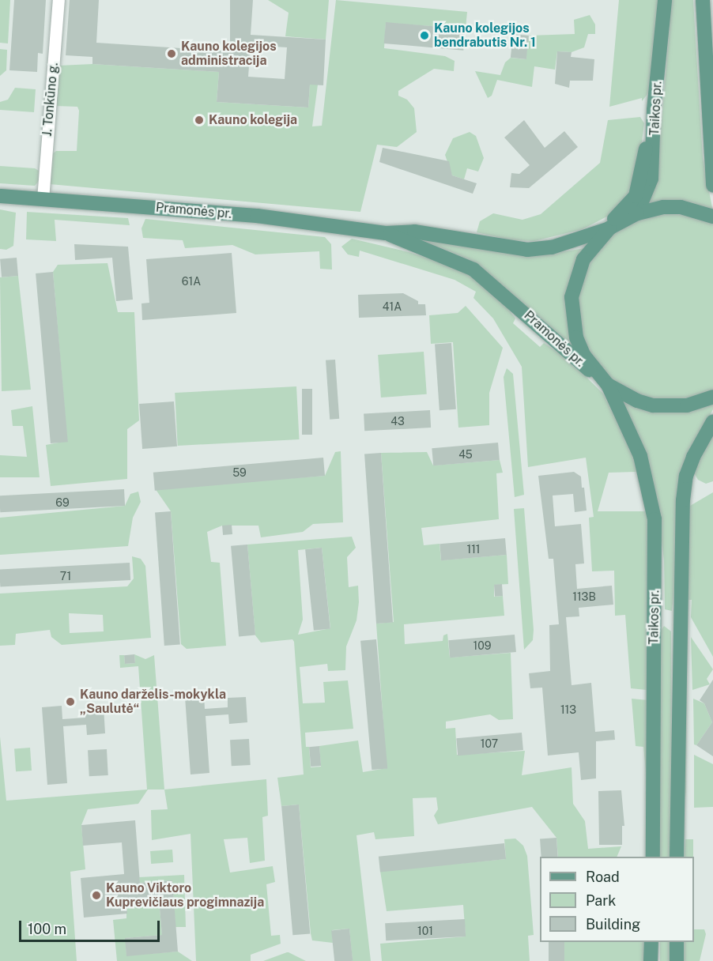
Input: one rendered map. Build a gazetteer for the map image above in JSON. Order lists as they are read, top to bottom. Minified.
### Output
{"streets":{"main road":["Taikos pr.","Pramonės pr."],"street":["J. Tonkūno g."]},"crossings":[["J. Tonkūno g.","Pramonės pr."],["Taikos pr.","Pramonės pr."]],"places":["Kauno kolegijos bendrabutis Nr. 1","Kauno kolegijos administracija","Kauno kolegija","Kauno darželis-mokykla „Saulutė“","Kauno Viktoro Kuprevičiaus progimnazija"],"house_numbers":["61A","41A","43","45","59","69","111","71","113B","109","113","107","101"],"legend":["Road","Park","Building"],"scale_bar":"100 m"}
